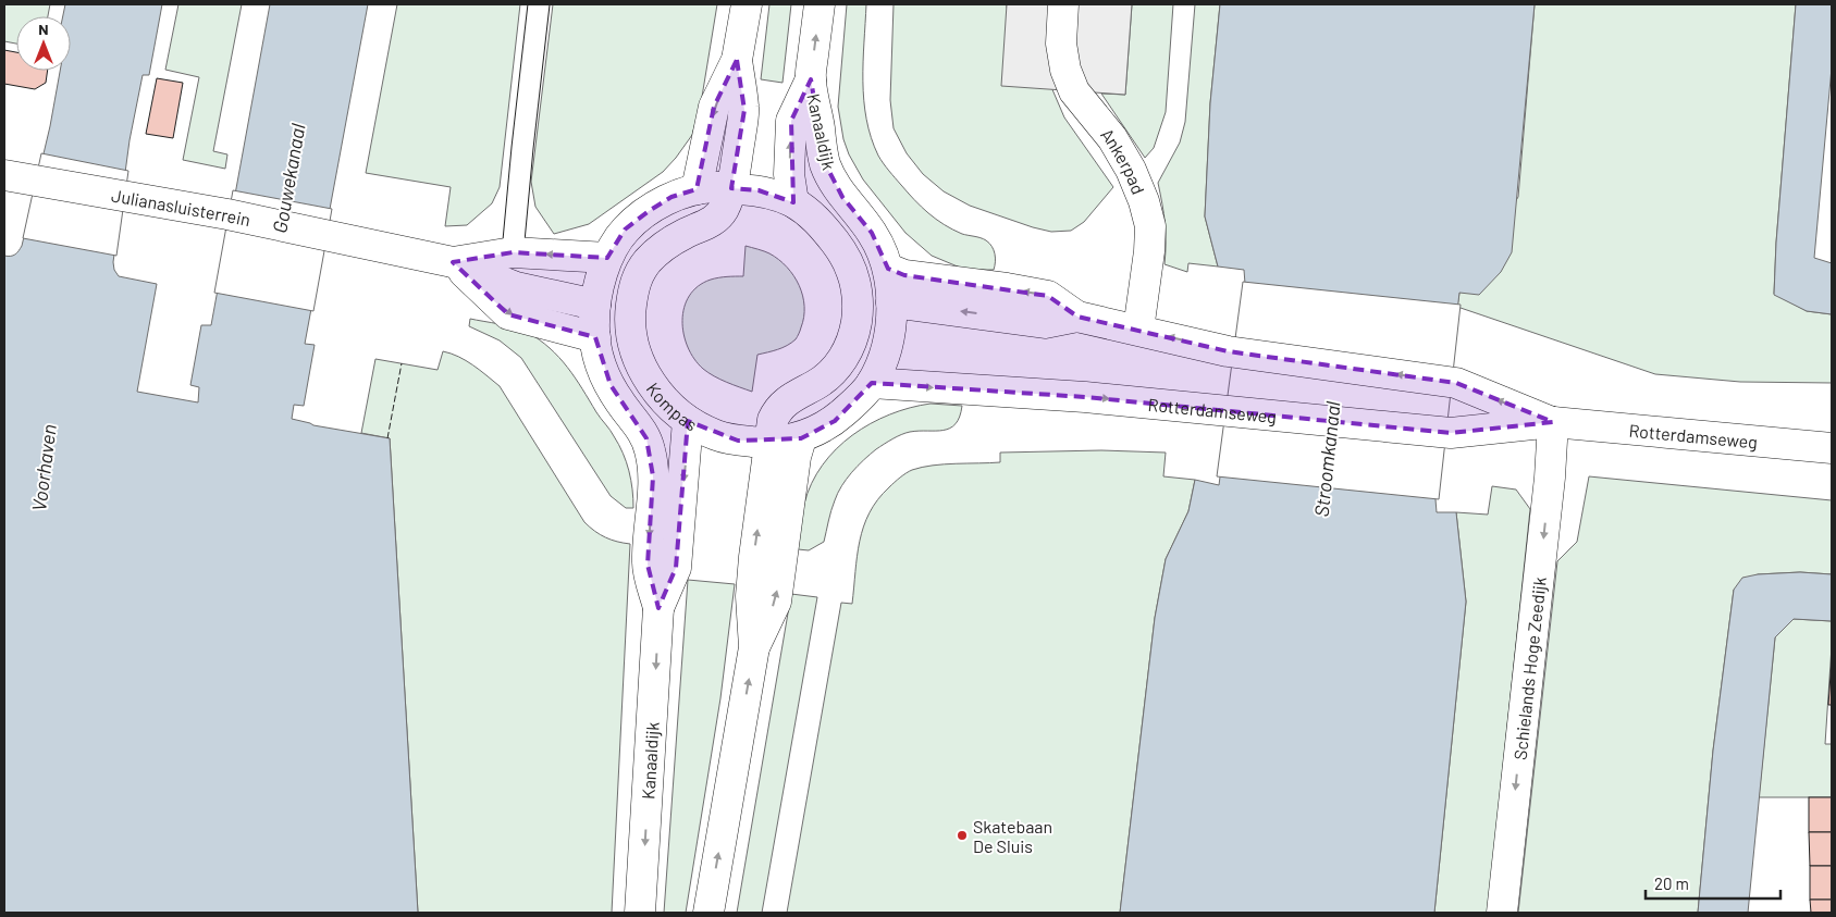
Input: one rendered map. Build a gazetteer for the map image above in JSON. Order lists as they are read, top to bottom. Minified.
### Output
{"streets":{"main road":["Kanaaldijk","Ankerpad","Julianasluisterrein","Kompas","Rotterdamseweg","Schielands Hoge Zeedijk"]},"crossings":[["Kanaaldijk","Kompas"],["Ankerpad","Rotterdamseweg"],["Kompas","Rotterdamseweg"],["Rotterdamseweg","Schielands Hoge Zeedijk"]],"one_way":["Schielands Hoge Zeedijk"],"water":["Gouwekanaal","Stroomkanaal","Voorhaven"],"places":["Skatebaan De Sluis"],"scale_bar":"20 m","north":"top"}
